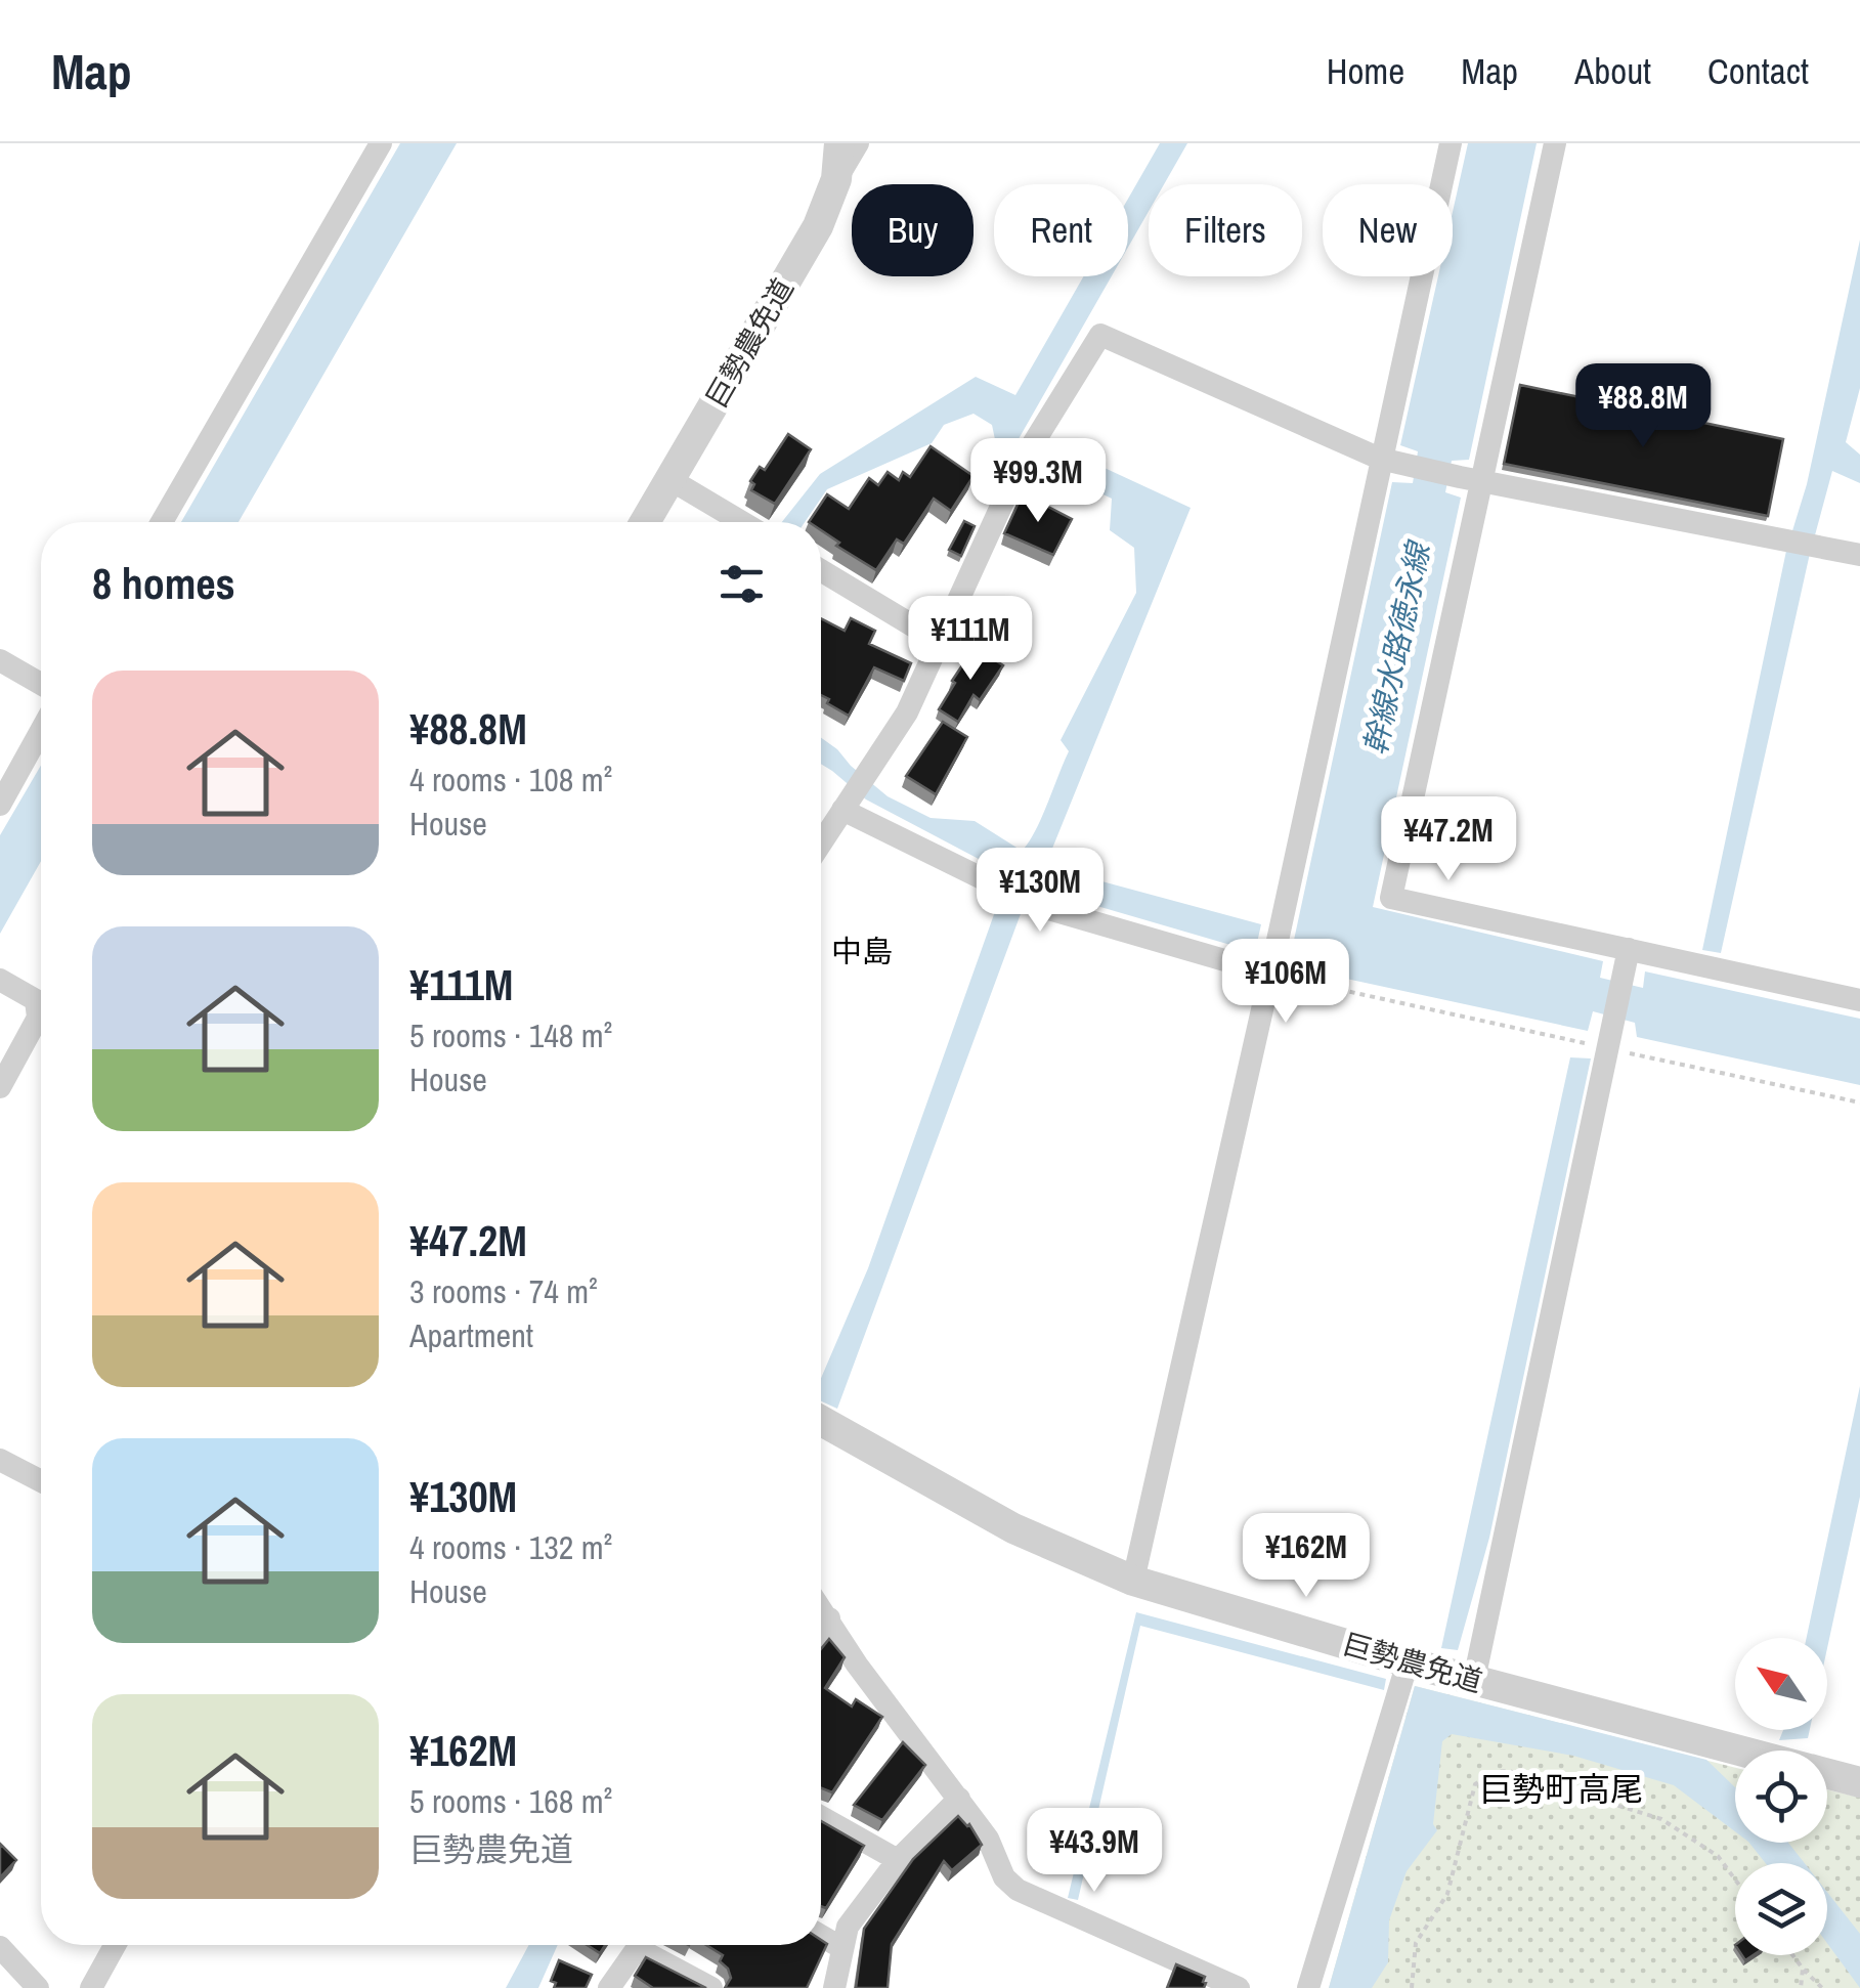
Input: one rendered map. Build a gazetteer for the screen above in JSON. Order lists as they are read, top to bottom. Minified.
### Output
{"streets":{"street":["巨勢農免道"]},"districts":["中島","巨勢町高尾"],"water":["幹線水路徳永線"],"north":"top left","page":{"header":"Map","nav":["Home","Map","About","Contact"],"chip":["Buy","Rent","Filters","New"],"price":["¥88.8M","¥99.3M","¥111M","¥47.2M","¥130M","¥106M","¥162M","¥43.9M"],"heading":"8 homes","list":[{"name":"¥88.8M","note":"4 rooms · 108 m² · House"},{"name":"¥111M","note":"5 rooms · 148 m² · House"},{"name":"¥47.2M","note":"3 rooms · 74 m² · Apartment"},{"name":"¥130M","note":"4 rooms · 132 m² · House"},{"name":"¥162M","note":"5 rooms · 168 m² · 巨勢農免道"}]}}
